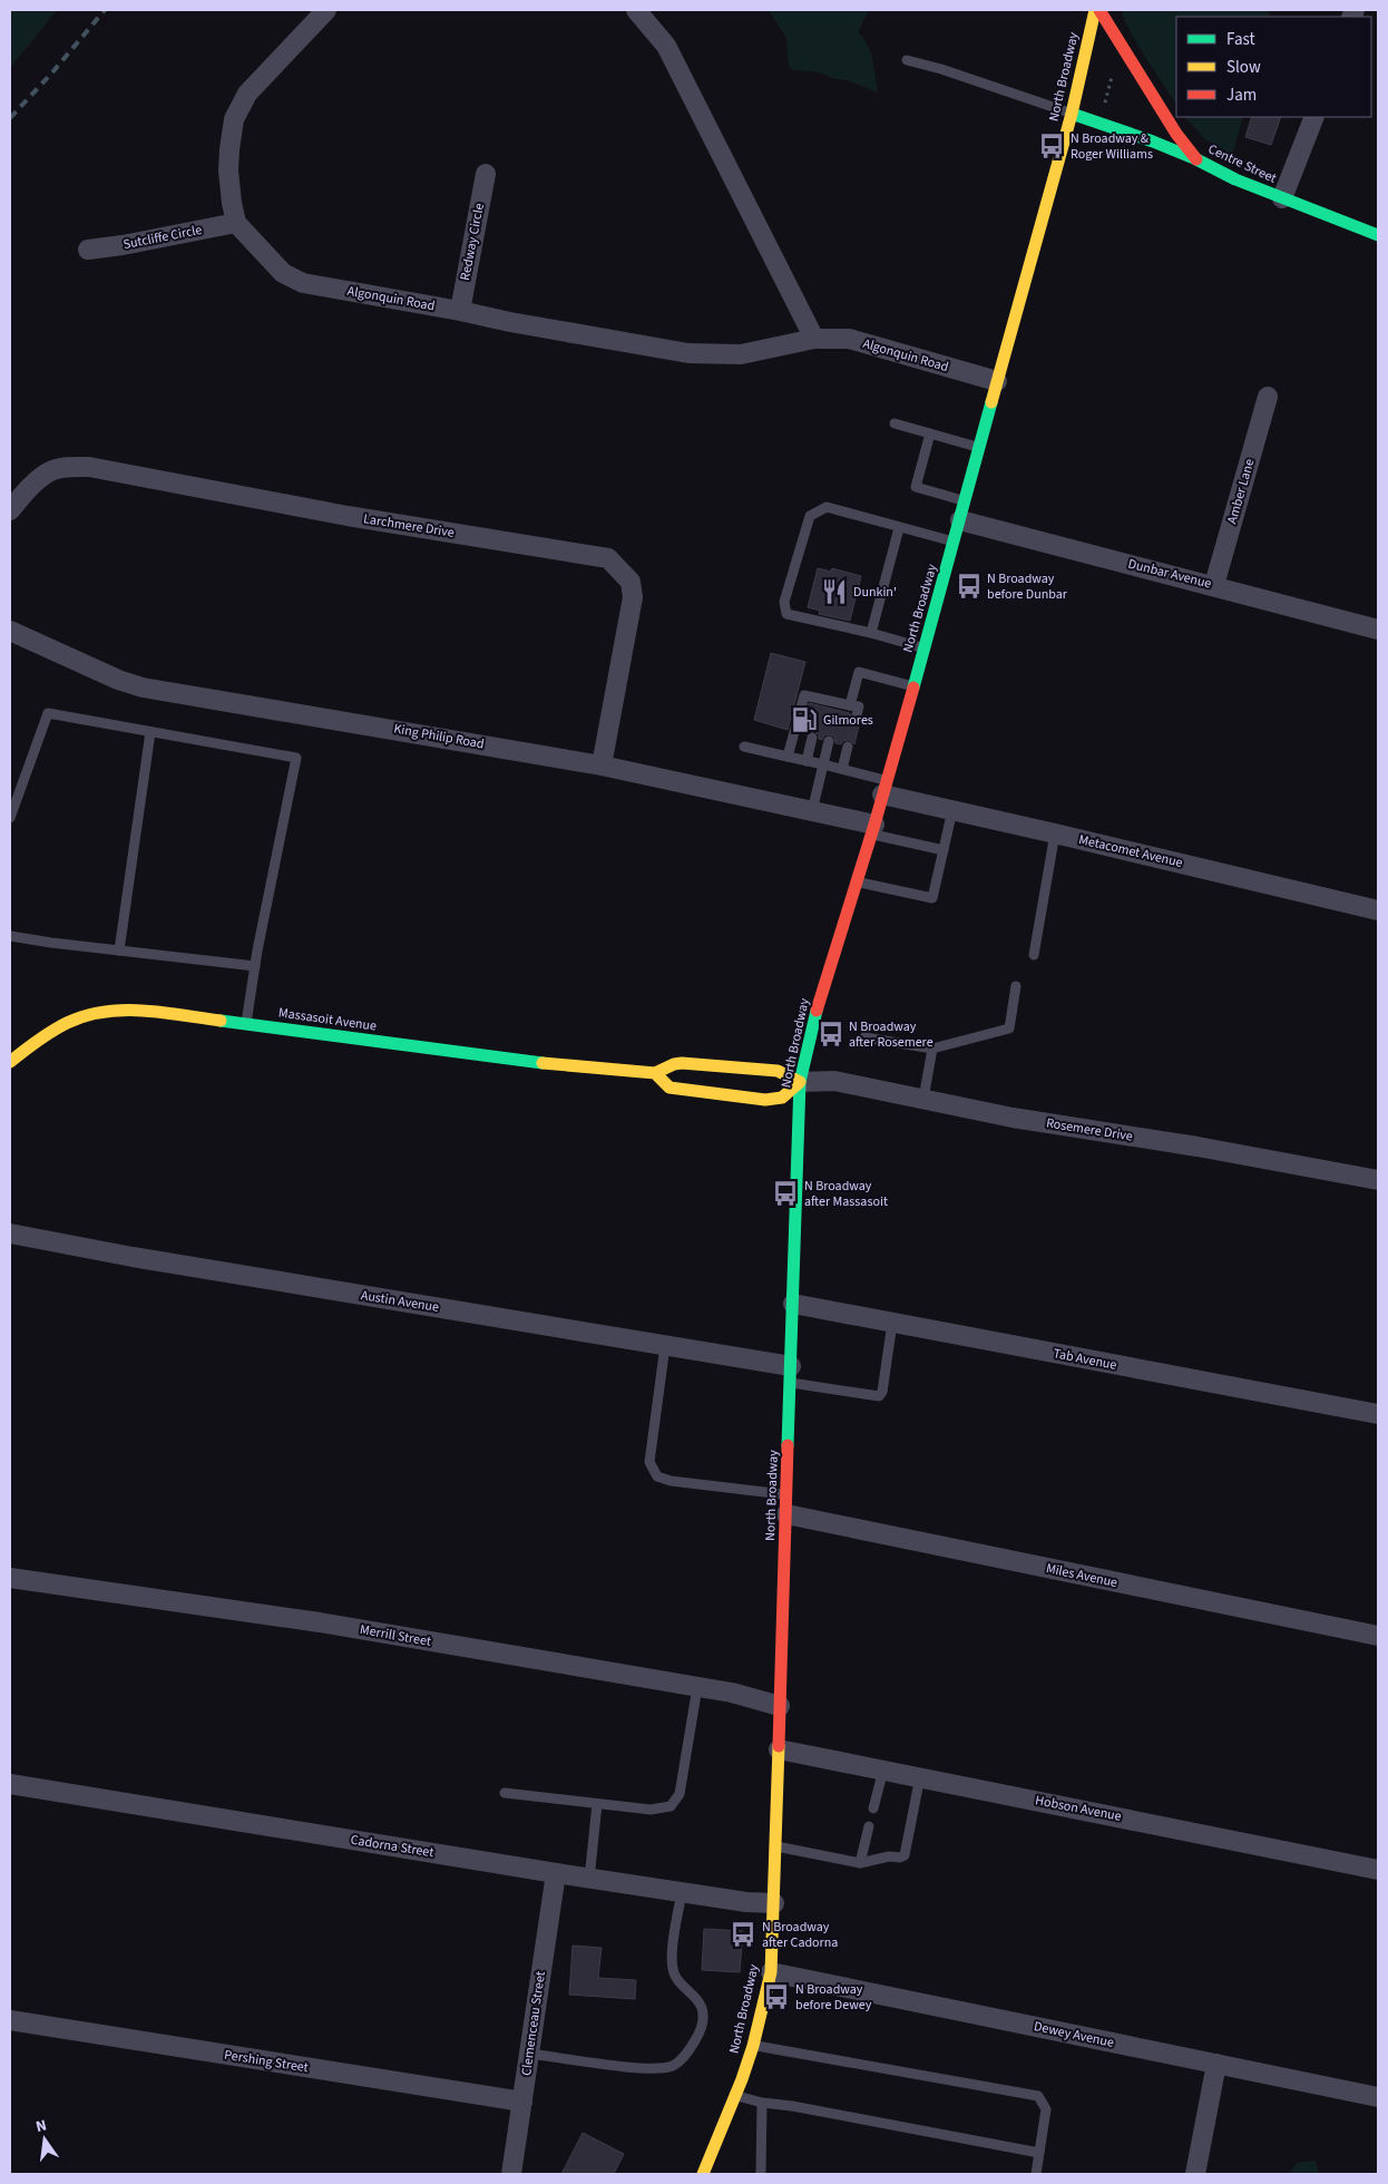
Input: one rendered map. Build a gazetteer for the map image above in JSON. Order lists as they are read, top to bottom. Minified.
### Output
{"streets":{"main road":["North Broadway","Centre Street","Massasoit Avenue"],"street":["Sutcliffe Circle","Redway Circle","Algonquin Road","Amber Lane","Larchmere Drive","Dunbar Avenue","King Philip Road","Metacomet Avenue","Rosemere Drive","Austin Avenue","Tab Avenue","Miles Avenue","Merrill Street","Hobson Avenue","Cadorna Street","Clemenceau Street","Dewey Avenue","Pershing Street"]},"crossings":[["North Broadway","Centre Street"],["North Broadway","Algonquin Road"],["North Broadway","Dunbar Avenue"],["North Broadway","King Philip Road"],["North Broadway","Metacomet Avenue"],["North Broadway","Massasoit Avenue"],["North Broadway","Rosemere Drive"],["North Broadway","Austin Avenue"],["North Broadway","Tab Avenue"],["North Broadway","Miles Avenue"],["North Broadway","Merrill Street"],["North Broadway","Hobson Avenue"],["North Broadway","Cadorna Street"],["North Broadway","Dewey Avenue"],["Sutcliffe Circle","Algonquin Road"],["Redway Circle","Algonquin Road"],["Amber Lane","Dunbar Avenue"],["Larchmere Drive","King Philip Road"],["Massasoit Avenue","Rosemere Drive"],["Cadorna Street","Clemenceau Street"],["Clemenceau Street","Pershing Street"]],"places":{"bus stop":["N Broadway & Roger Williams","N Broadway before Dunbar","N Broadway after Rosemere","N Broadway after Massasoit","N Broadway after Cadorna","N Broadway before Dewey"],"restaurant":["Dunkin'"],"fuel station":["Gilmores"]},"legend":["Fast","Slow","Jam"],"north":"top"}
